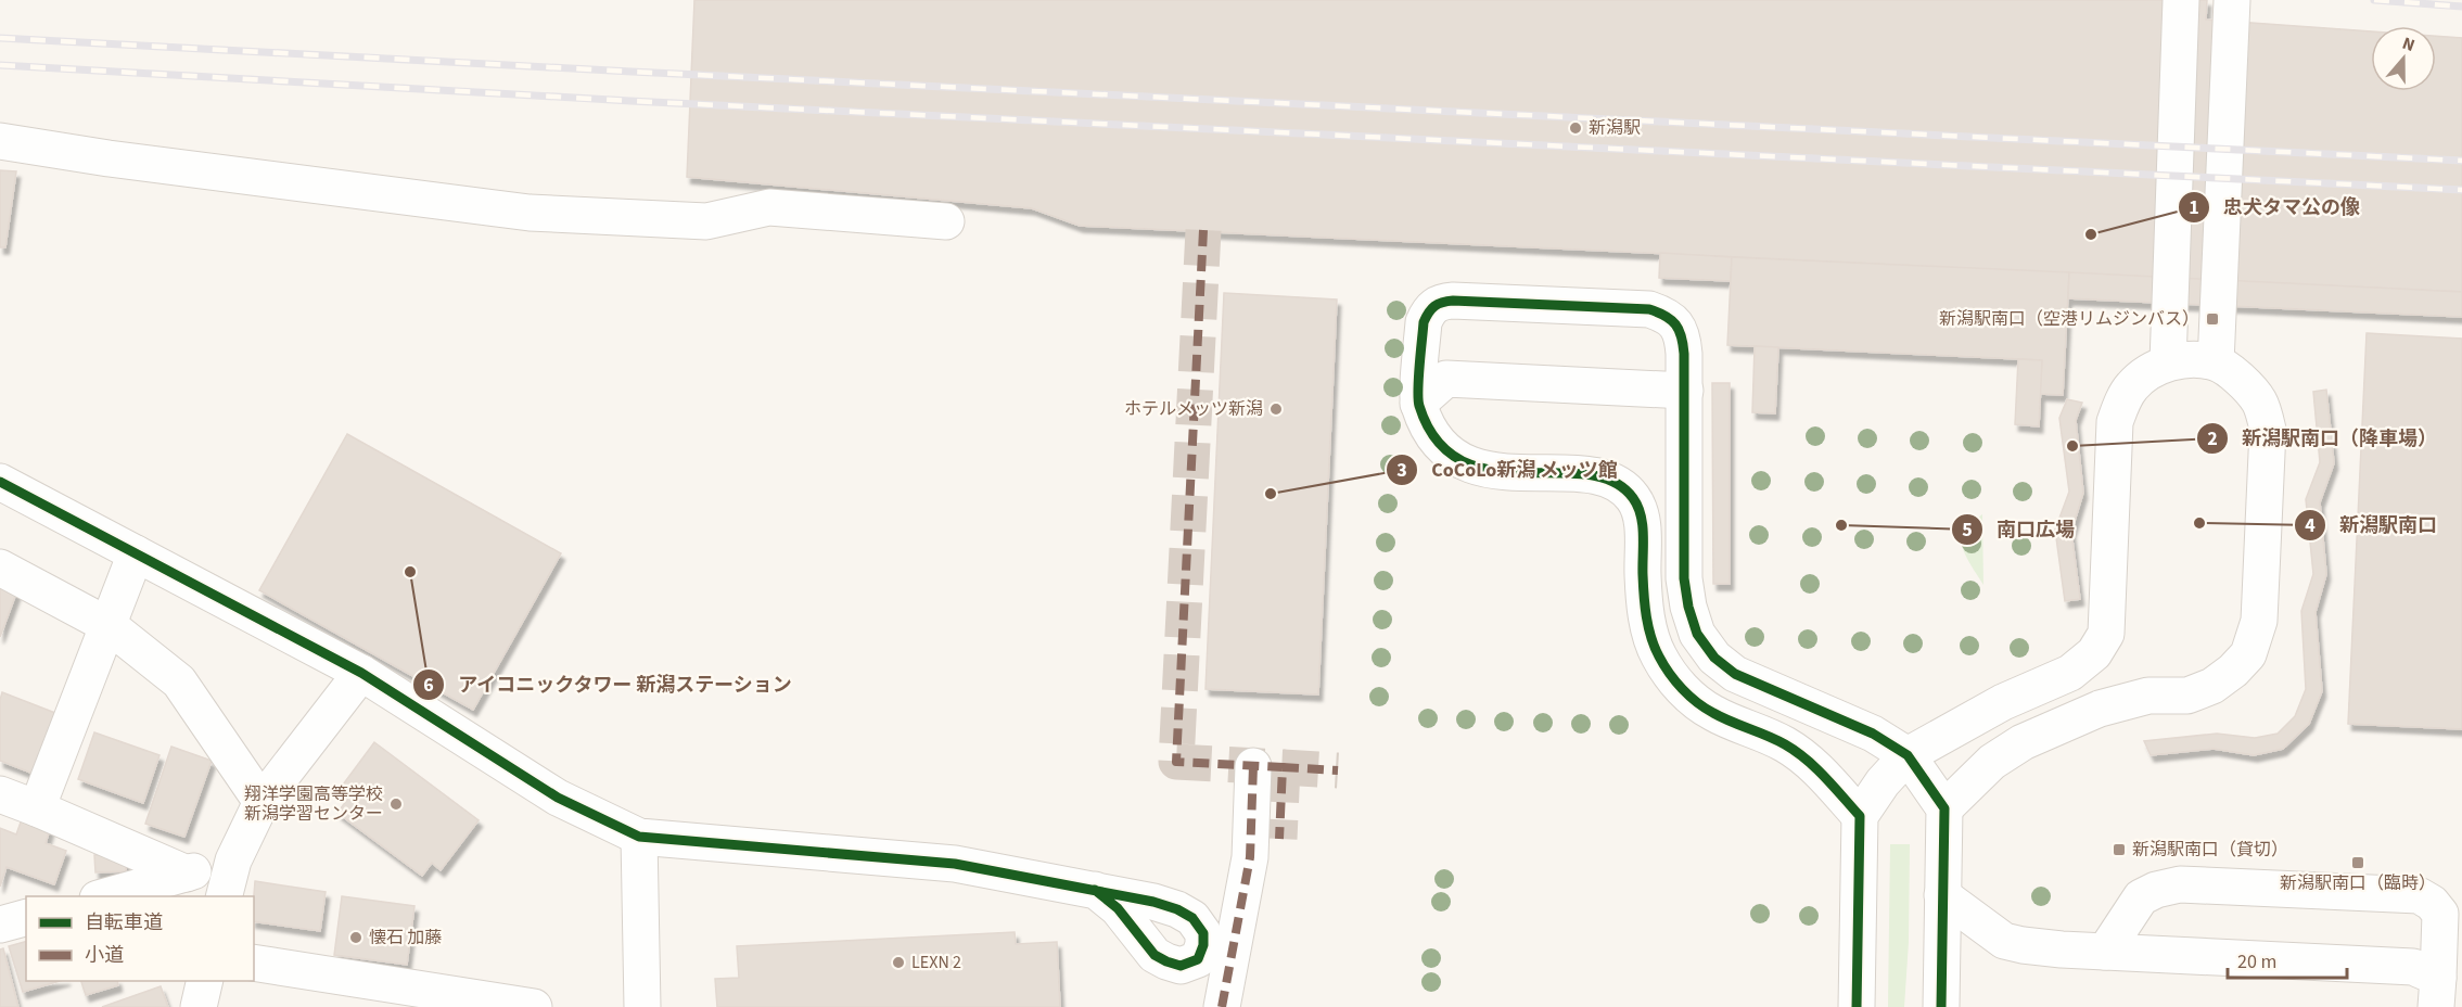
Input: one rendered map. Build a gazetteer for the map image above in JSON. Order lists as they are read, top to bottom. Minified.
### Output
{"places":{"other":["新潟駅","忠犬タマ公の像","ホテルメッツ新潟","新潟駅南口（降車場）","CoCoLo新潟 メッツ館","新潟駅南口","南口広場","アイコニックタワー 新潟ステーション","翔洋学園高等学校 新潟学習センター","懐石 加藤","LEXN 2"],"transit":["新潟駅南口（空港リムジンバス）","新潟駅南口（貸切）","新潟駅南口（臨時）"]},"legend":["自転車道","小道"],"scale_bar":"20 m","north":"top"}
